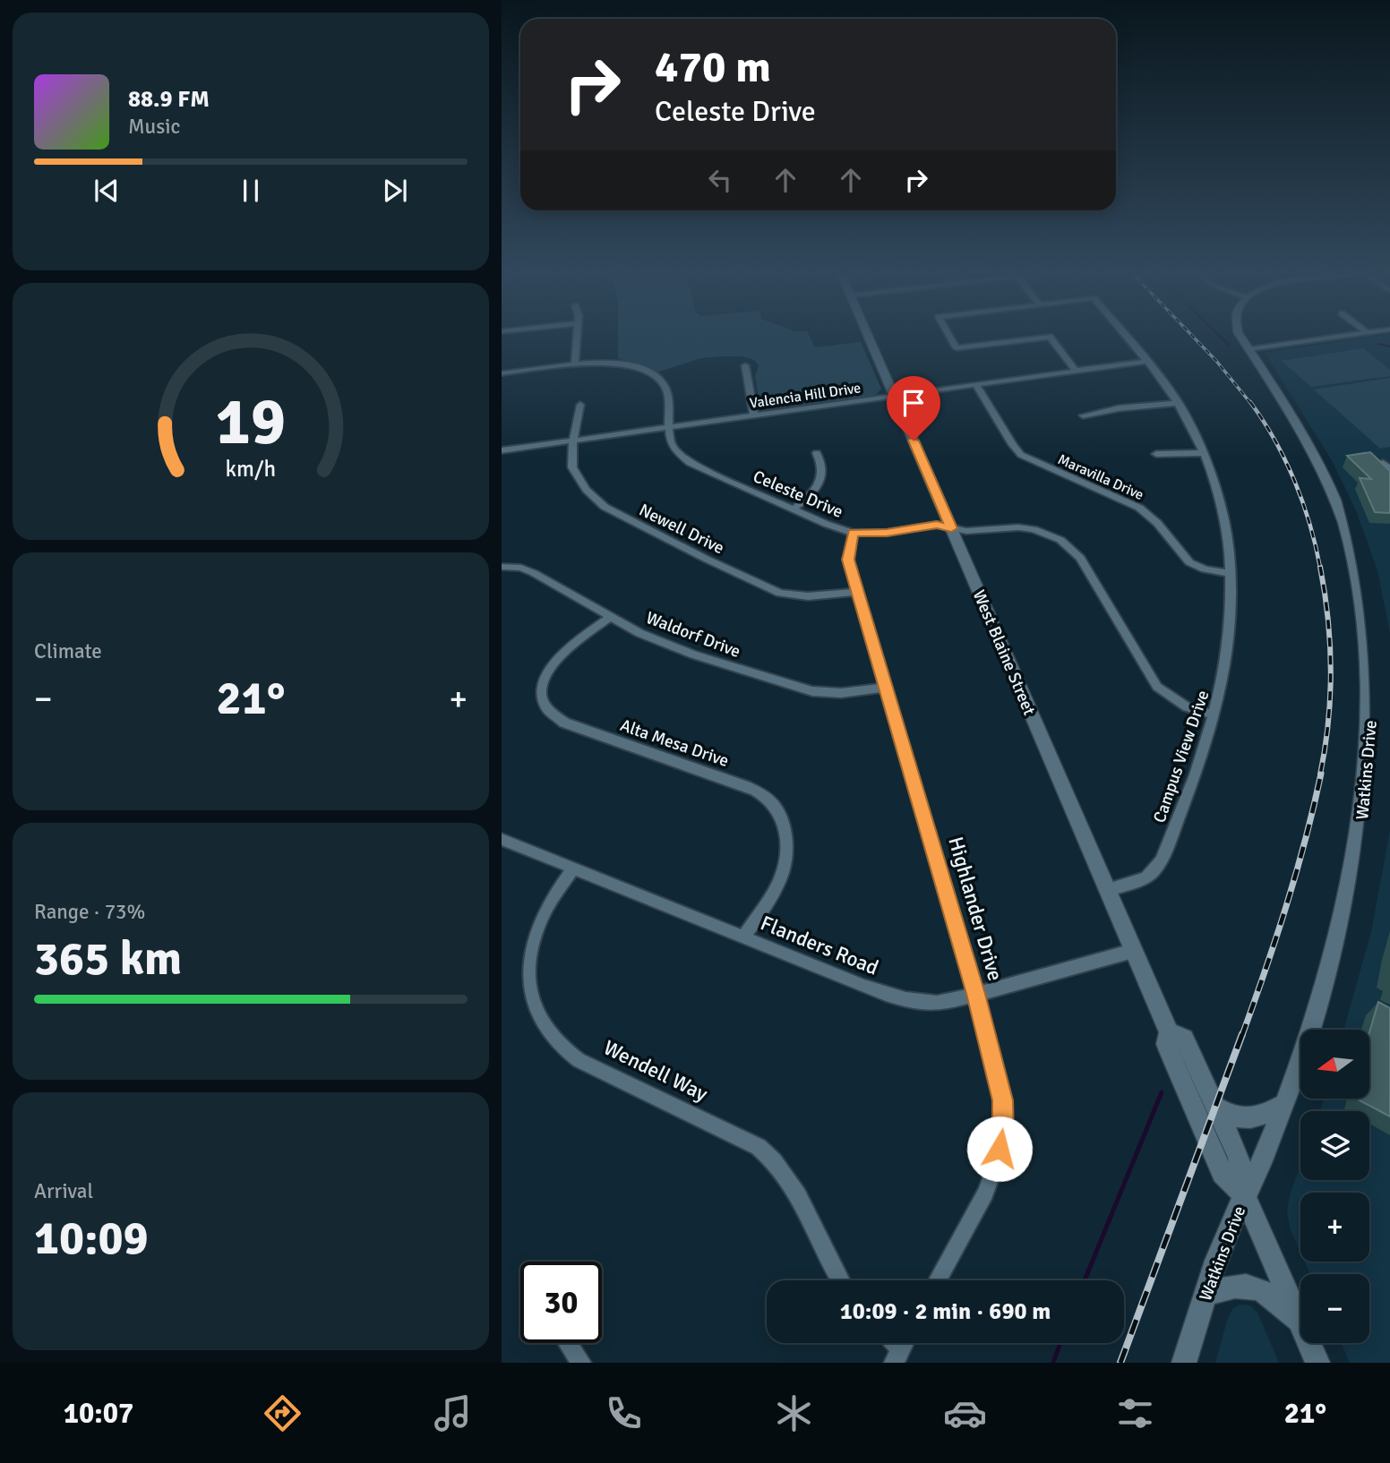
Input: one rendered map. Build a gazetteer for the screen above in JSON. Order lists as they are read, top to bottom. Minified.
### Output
{"streets":{"main road":["West Blaine Street","Watkins Drive"],"street":["Valencia Hill Drive","Maravilla Drive","Celeste Drive","Newell Drive","Waldorf Drive","Alta Mesa Drive","Campus View Drive","Highlander Drive","Flanders Road","Wendell Way"]},"crossings":[["Valencia Hill Drive","Maravilla Drive"],["Valencia Hill Drive","Celeste Drive"],["Valencia Hill Drive","Newell Drive"],["Valencia Hill Drive","West Blaine Street"],["Valencia Hill Drive","Campus View Drive"],["Maravilla Drive","Campus View Drive"],["Celeste Drive","West Blaine Street"],["Celeste Drive","Campus View Drive"],["Celeste Drive","Highlander Drive"],["Newell Drive","Highlander Drive"],["Waldorf Drive","Alta Mesa Drive"],["Waldorf Drive","Highlander Drive"],["West Blaine Street","Campus View Drive"],["West Blaine Street","Watkins Drive"],["West Blaine Street","Flanders Road"],["Alta Mesa Drive","Flanders Road"],["Highlander Drive","Flanders Road"],["Flanders Road","Wendell Way"]],"north":"left","page":{"turn":["470 m","Celeste Drive"],"song":["88.9 FM","Music"],"tile":["Climate",["Range · 73%","365 km"],["Arrival","10:09"]],"heat":["−","21°","+"],"map_buttons":["+","−"],"limit":"30","trip":"10:09 · 2 min · 690 m","tabs":["10:07","21°"],"gauge":["19","km/h"]}}
